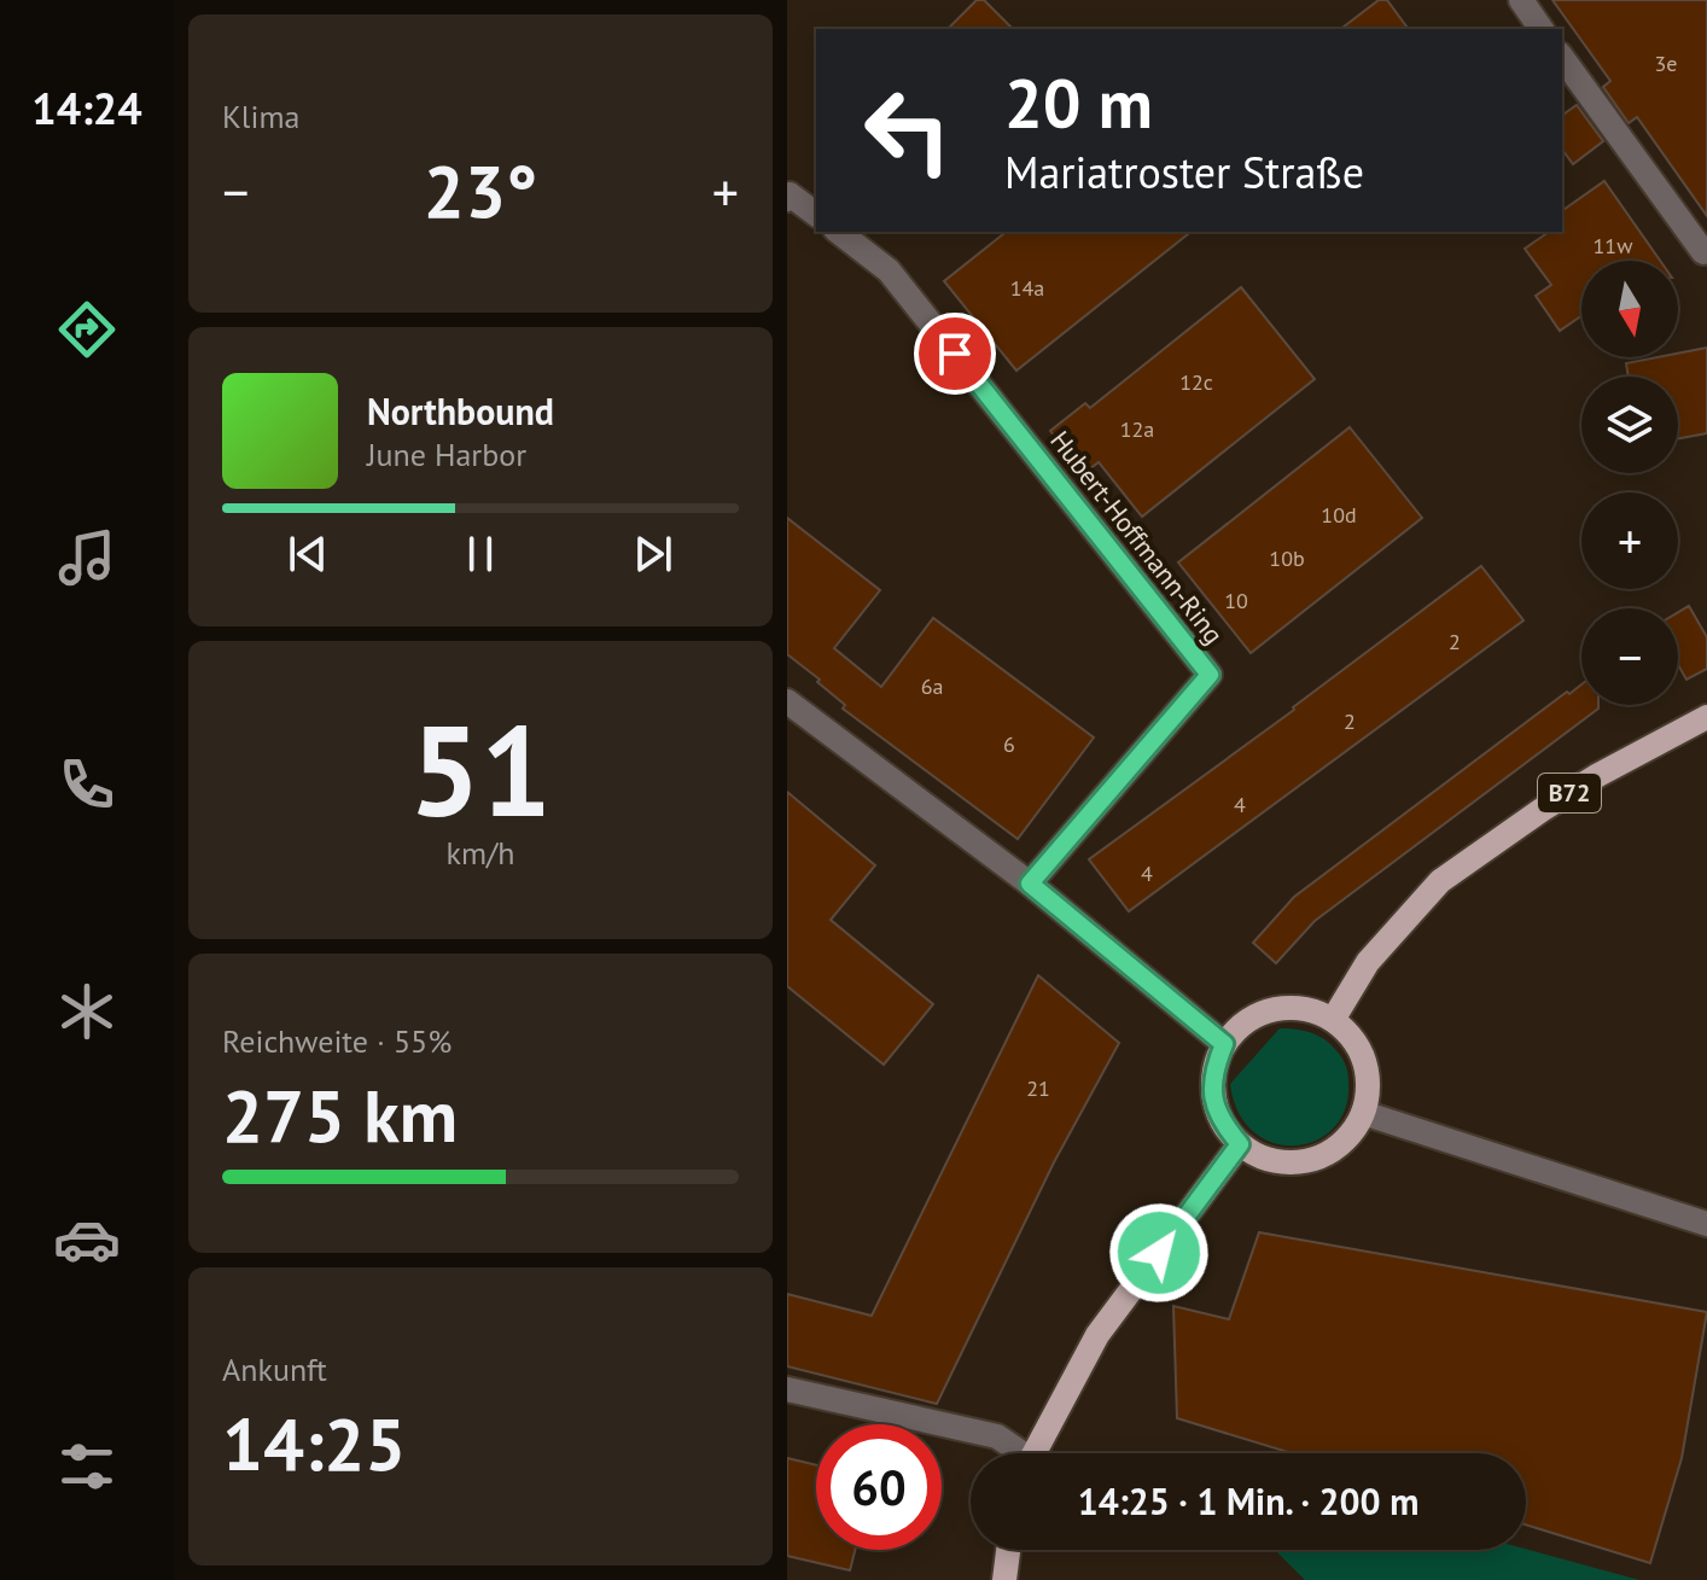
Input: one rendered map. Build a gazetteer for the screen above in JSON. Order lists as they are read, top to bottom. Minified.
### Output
{"streets":{"main road":["B72"],"street":["Hubert-Hoffmann-Ring"]},"house_numbers":["3e","11w","14a","12c","12a","10d","10b","10","2","6a","2","6","4","4","21"],"north":"bottom","page":{"tabs":"14:24","tile":["Klima",["51","km/h"],["Reichweite · 55%","275 km"],["Ankunft","14:25"]],"turn":["20 m","Mariatroster Straße"],"heat":["−","23°","+"],"map_buttons":["+","−"],"song":["Northbound","June Harbor"],"limit":"60","trip":"14:25 · 1 Min. · 200 m"}}
